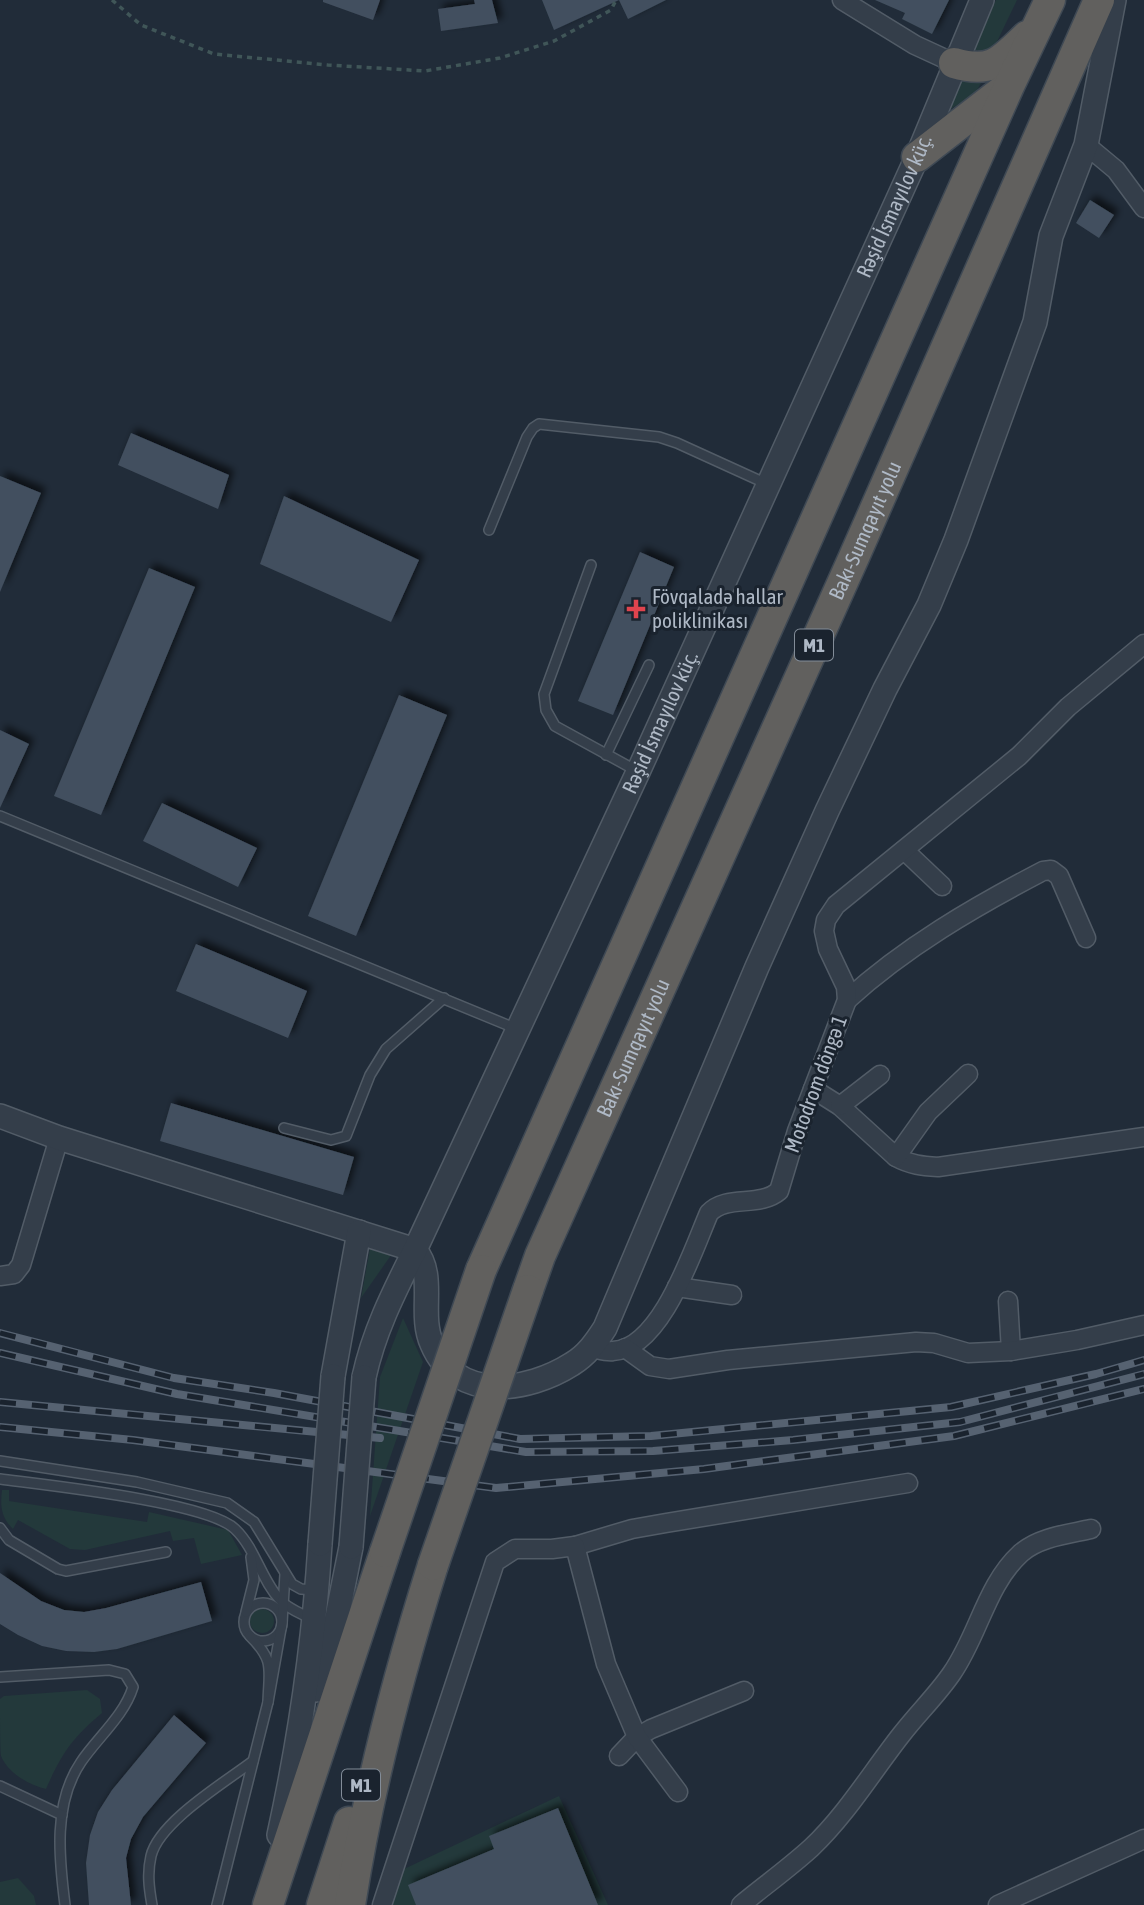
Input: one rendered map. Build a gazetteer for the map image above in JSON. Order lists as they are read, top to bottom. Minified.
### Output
{"streets":{"highway":["Bakı-Sumqayıt yolu","M1"],"street":["Rəşid İsmayılov küç.","Motodrom döngə 1"]},"crossings":[["Bakı-Sumqayıt yolu","M1"]],"places":{"health":["Fövqaladə hallar poliklinikası"]}}
